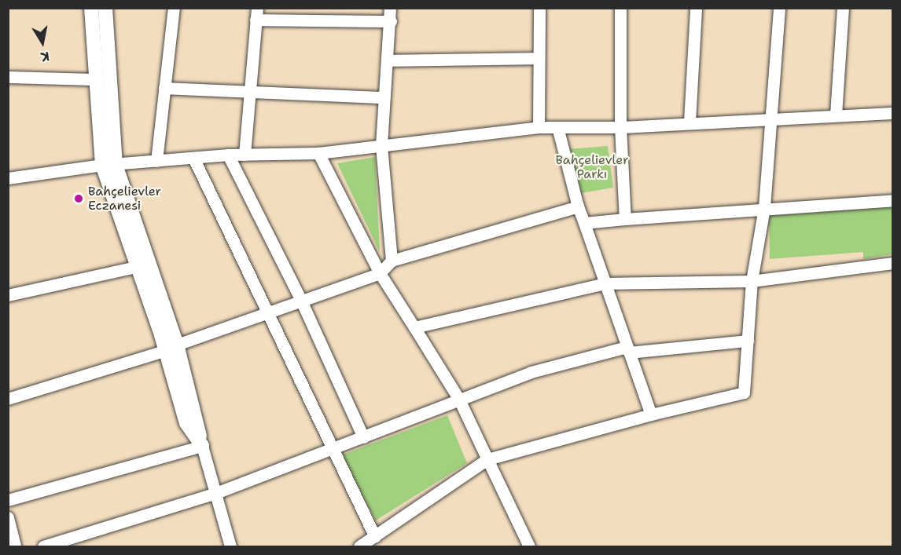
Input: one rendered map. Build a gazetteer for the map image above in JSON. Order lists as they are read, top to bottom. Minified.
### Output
{"parks":["Bahçelievler Parkı"],"places":["Bahçelievler Eczanesi"],"north":"bottom"}
